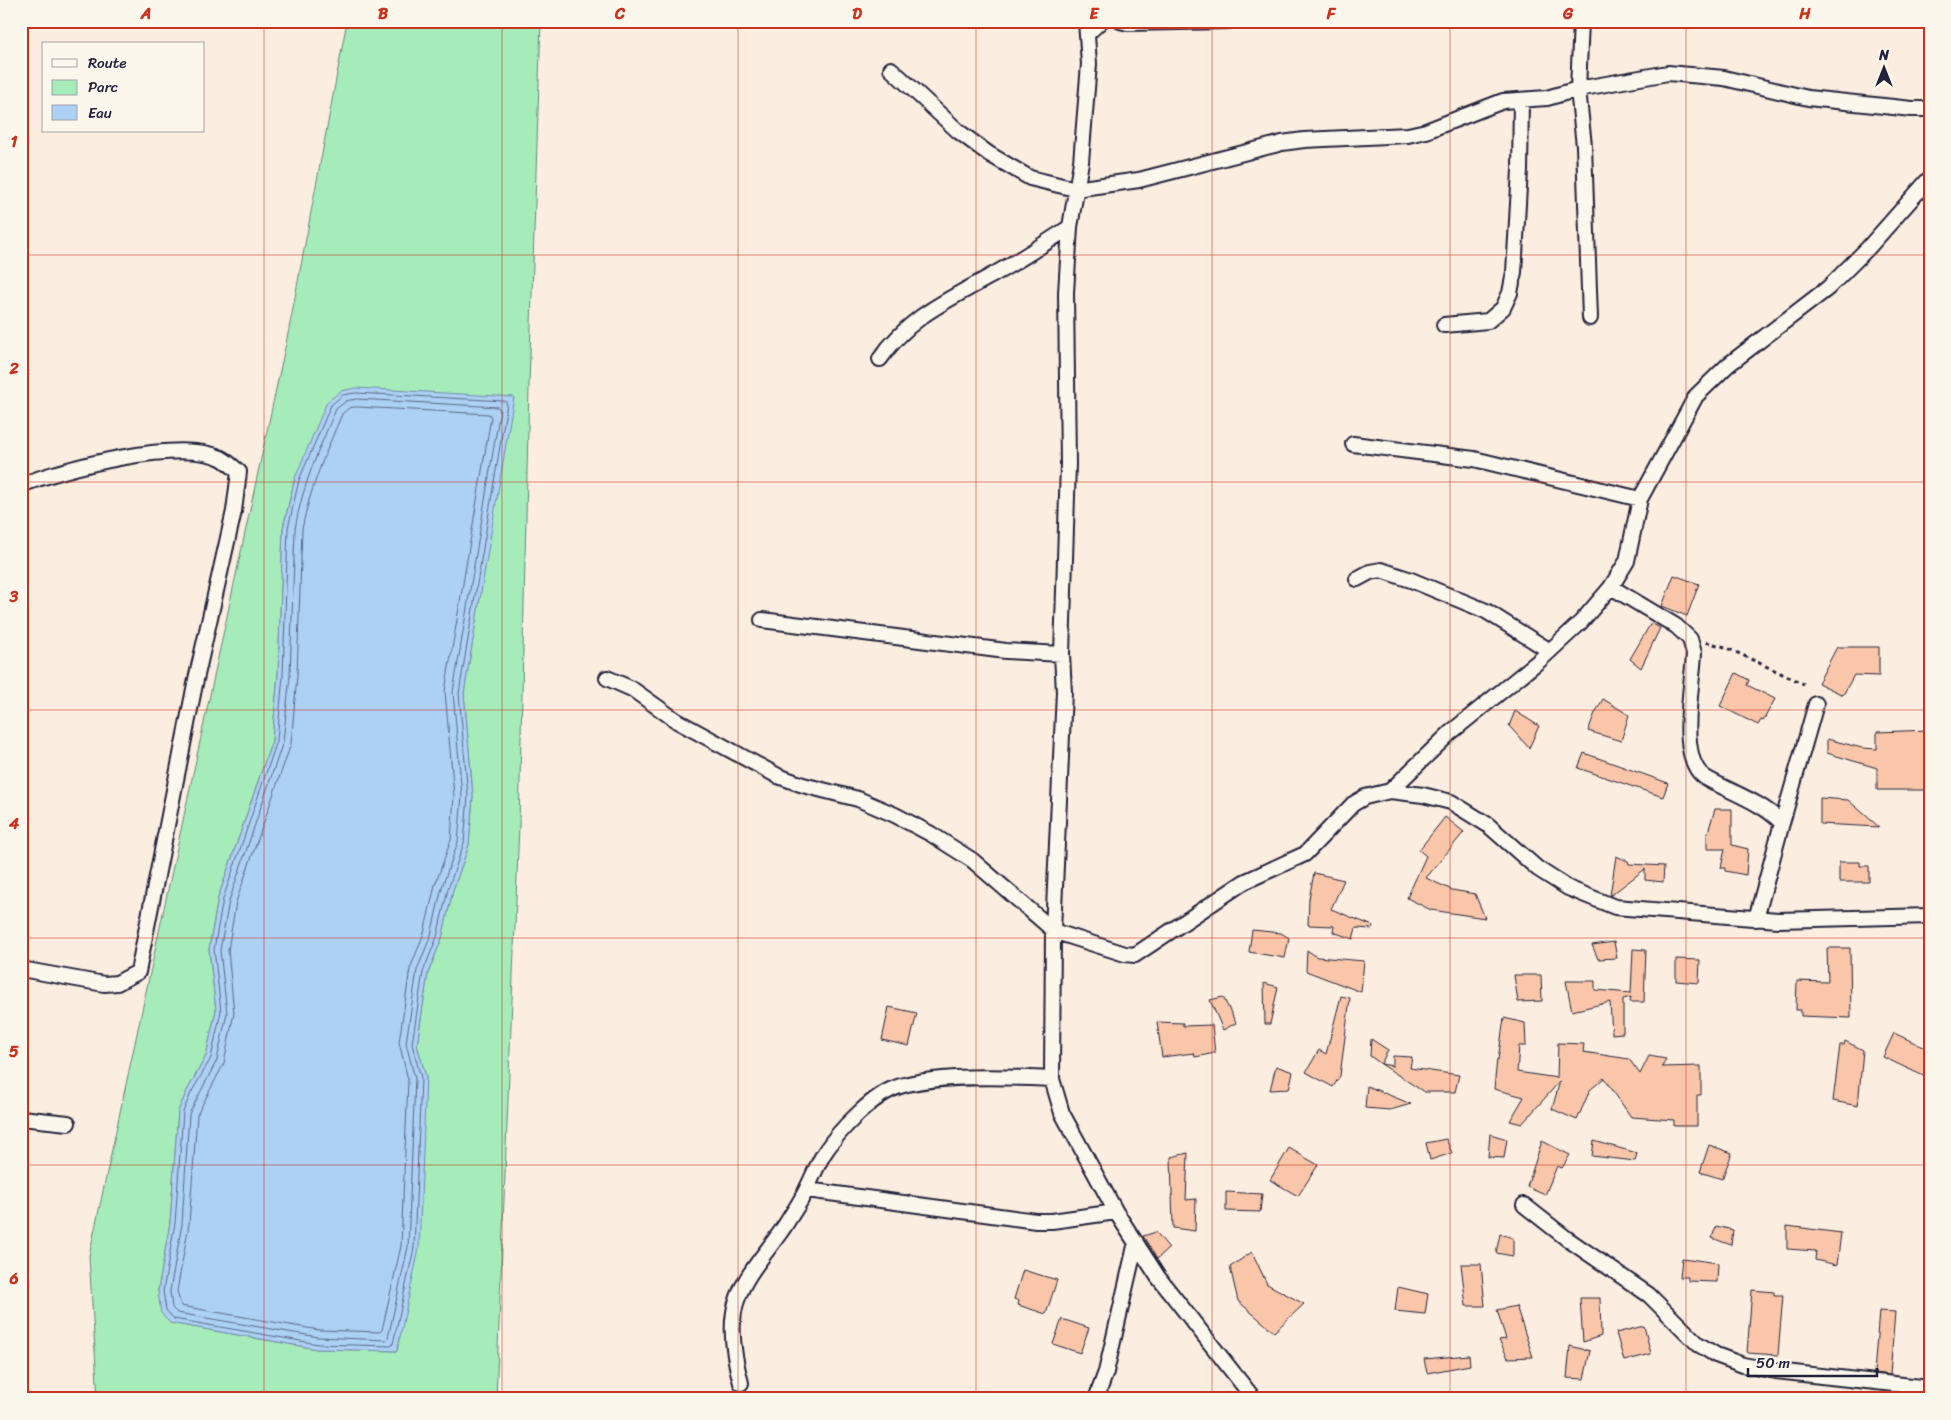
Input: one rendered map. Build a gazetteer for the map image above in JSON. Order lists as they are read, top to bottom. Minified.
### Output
{"legend":["Route","Parc","Eau"],"scale_bar":"50 m","north":"top","grid":{"columns":["A","B","C","D","E","F","G","H"],"rows":["1","2","3","4","5","6"]}}
